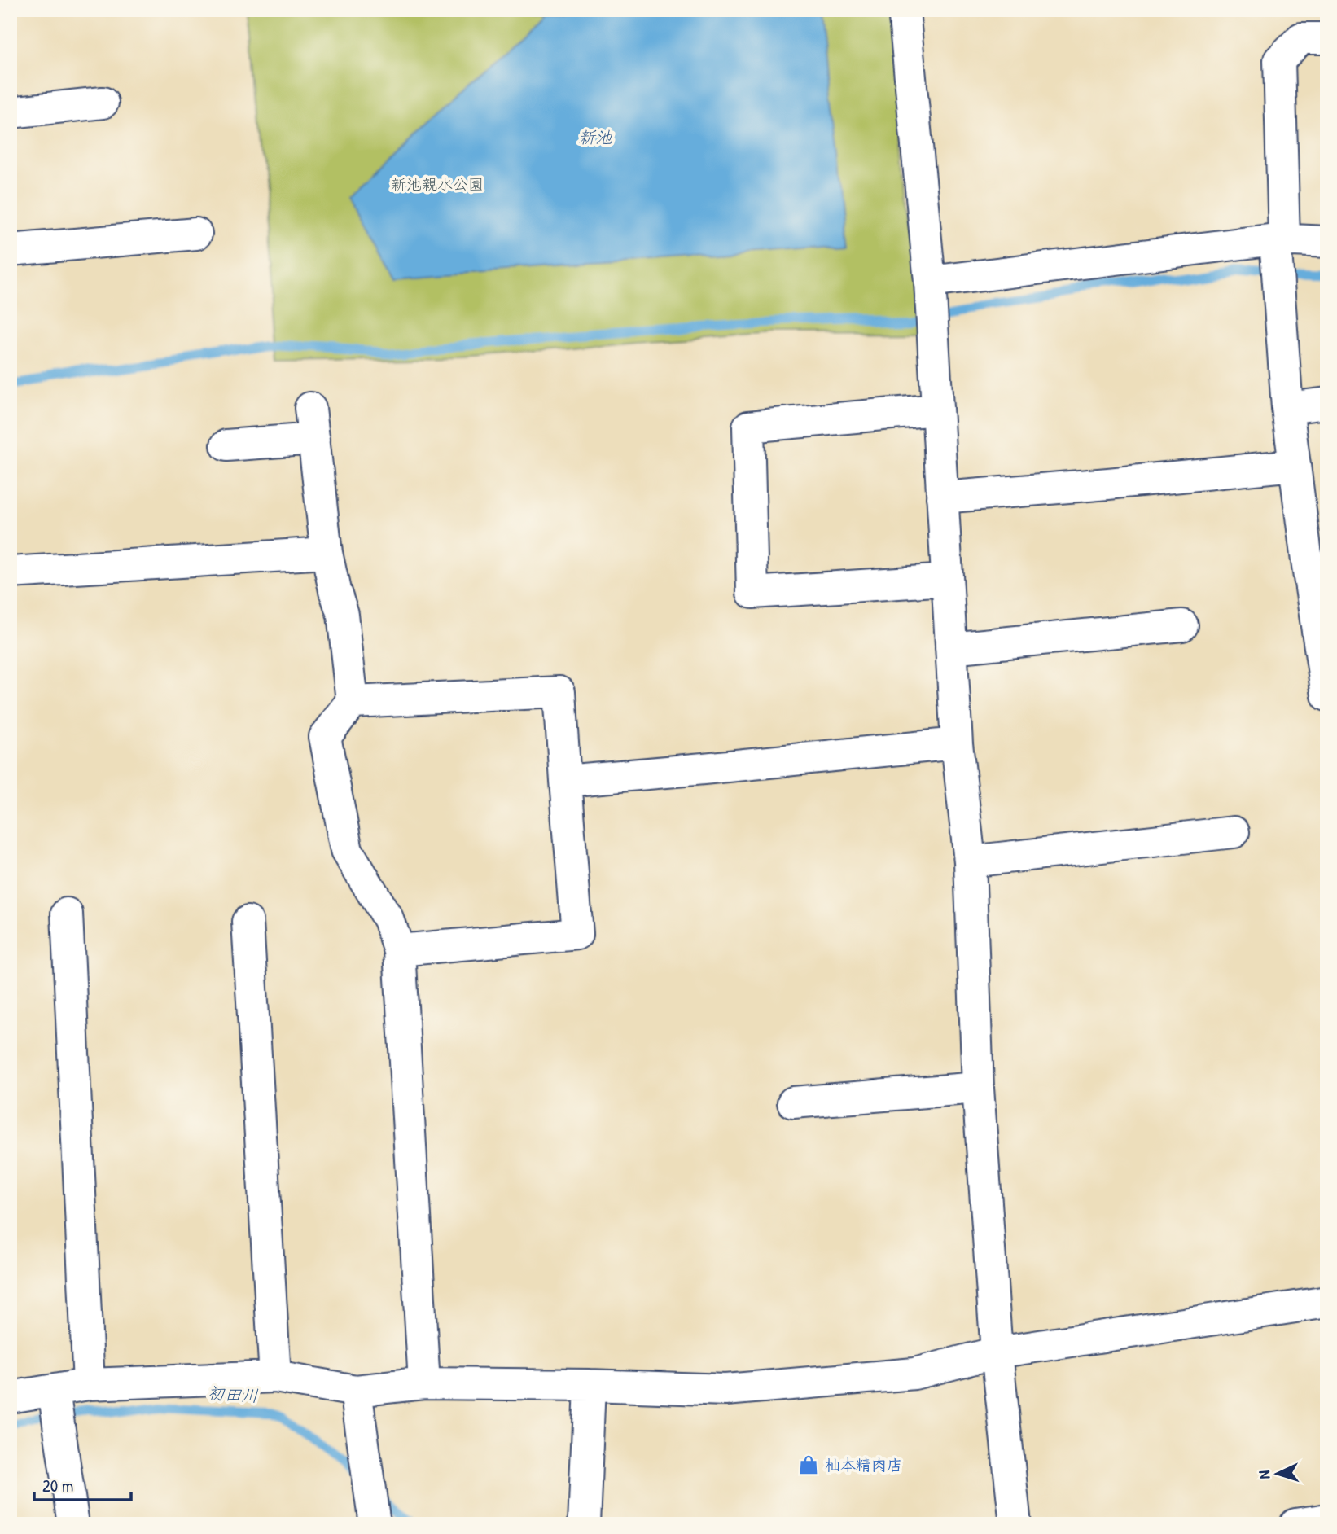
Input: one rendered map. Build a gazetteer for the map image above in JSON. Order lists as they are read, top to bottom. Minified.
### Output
{"water":["新池","初田川"],"parks":["新池親水公園"],"places":{"shop":["杣本精肉店"]},"scale_bar":"20 m","north":"left"}
